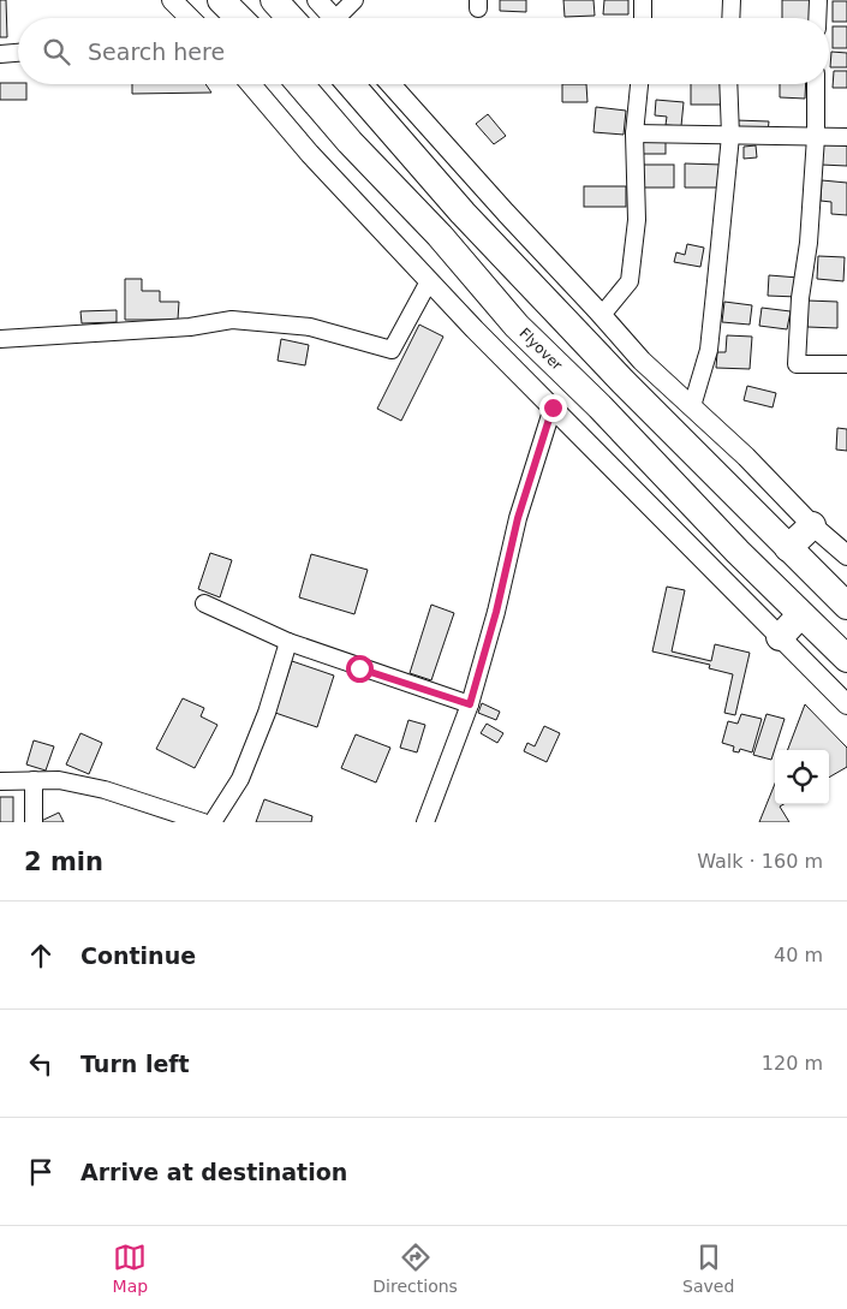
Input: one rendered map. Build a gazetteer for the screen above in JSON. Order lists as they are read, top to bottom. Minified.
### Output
{"streets":{"highway":["Flyover"]},"page":{"search":"Search here","heading":["2 min","Walk · 160 m"],"list":[["Continue","40 m"],["Turn left","120 m"],"Arrive at destination"],"nav":["Map","Directions","Saved"]}}
